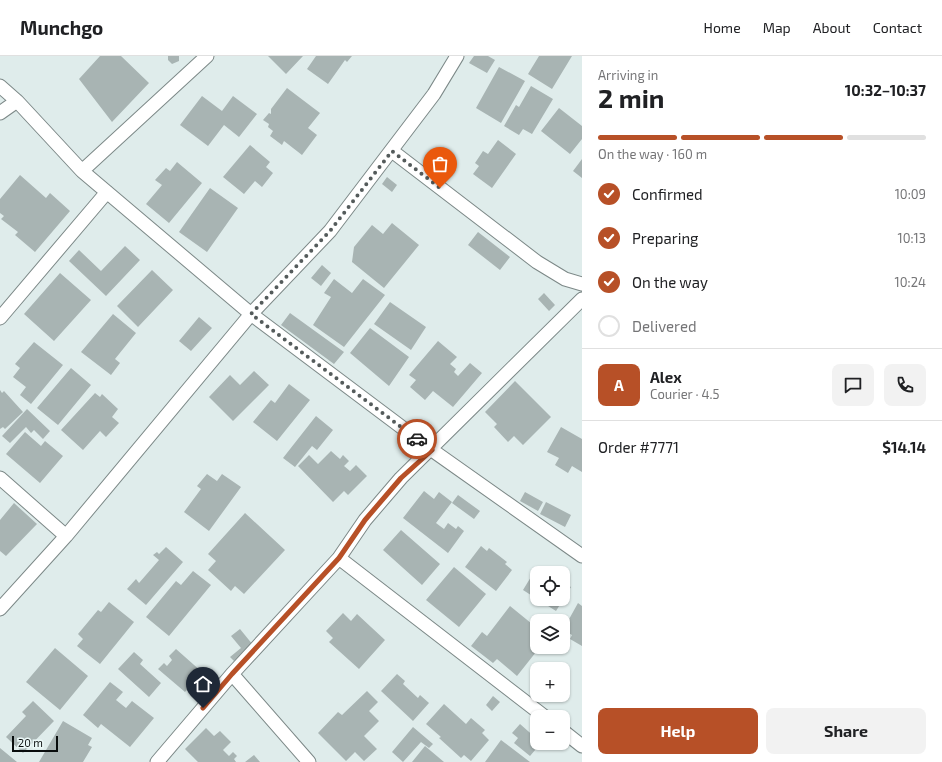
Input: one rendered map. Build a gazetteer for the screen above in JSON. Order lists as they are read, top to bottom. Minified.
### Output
{"scale_bar":"20 m","page":{"header":"Munchgo","nav":["Home","Map","About","Contact"],"heading":["2 min","Arriving in","10:32–10:37"],"panel":["Alex","Courier · 4.5","Order #7771","$14.14"],"bar":"On the way · 160 m","list":[["Confirmed","10:09"],["Preparing","10:13"],["On the way","10:24"],"Delivered"],"round":"A","map_buttons":["+","−"],"buttons":["Help","Share"],"scale":"20 m"}}
